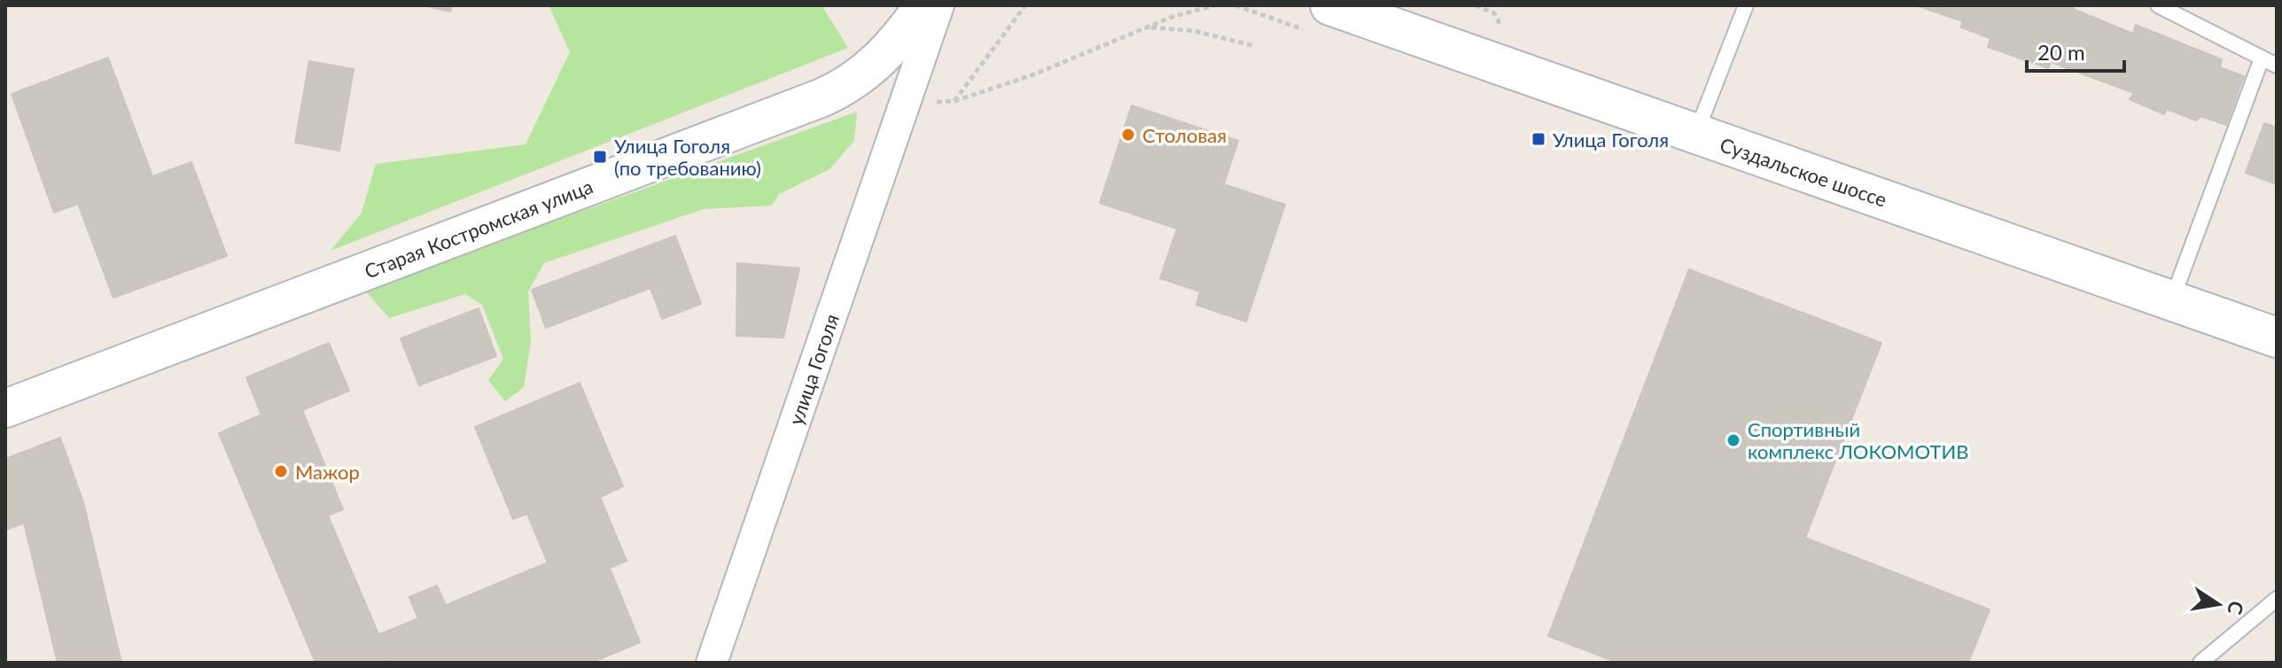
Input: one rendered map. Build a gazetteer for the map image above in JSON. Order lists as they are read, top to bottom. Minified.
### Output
{"streets":{"main road":["Суздальское шоссе"],"street":["Старая Костромская улица","улица Гоголя"]},"crossings":[["Старая Костромская улица","улица Гоголя"]],"places":{"other":["Столовая","Спортивный комплекс ЛОКОМОТИВ","Мажор"],"transit":["Улица Гоголя","Улица Гоголя (по требованию)"]},"scale_bar":"20 m","north":"right"}
